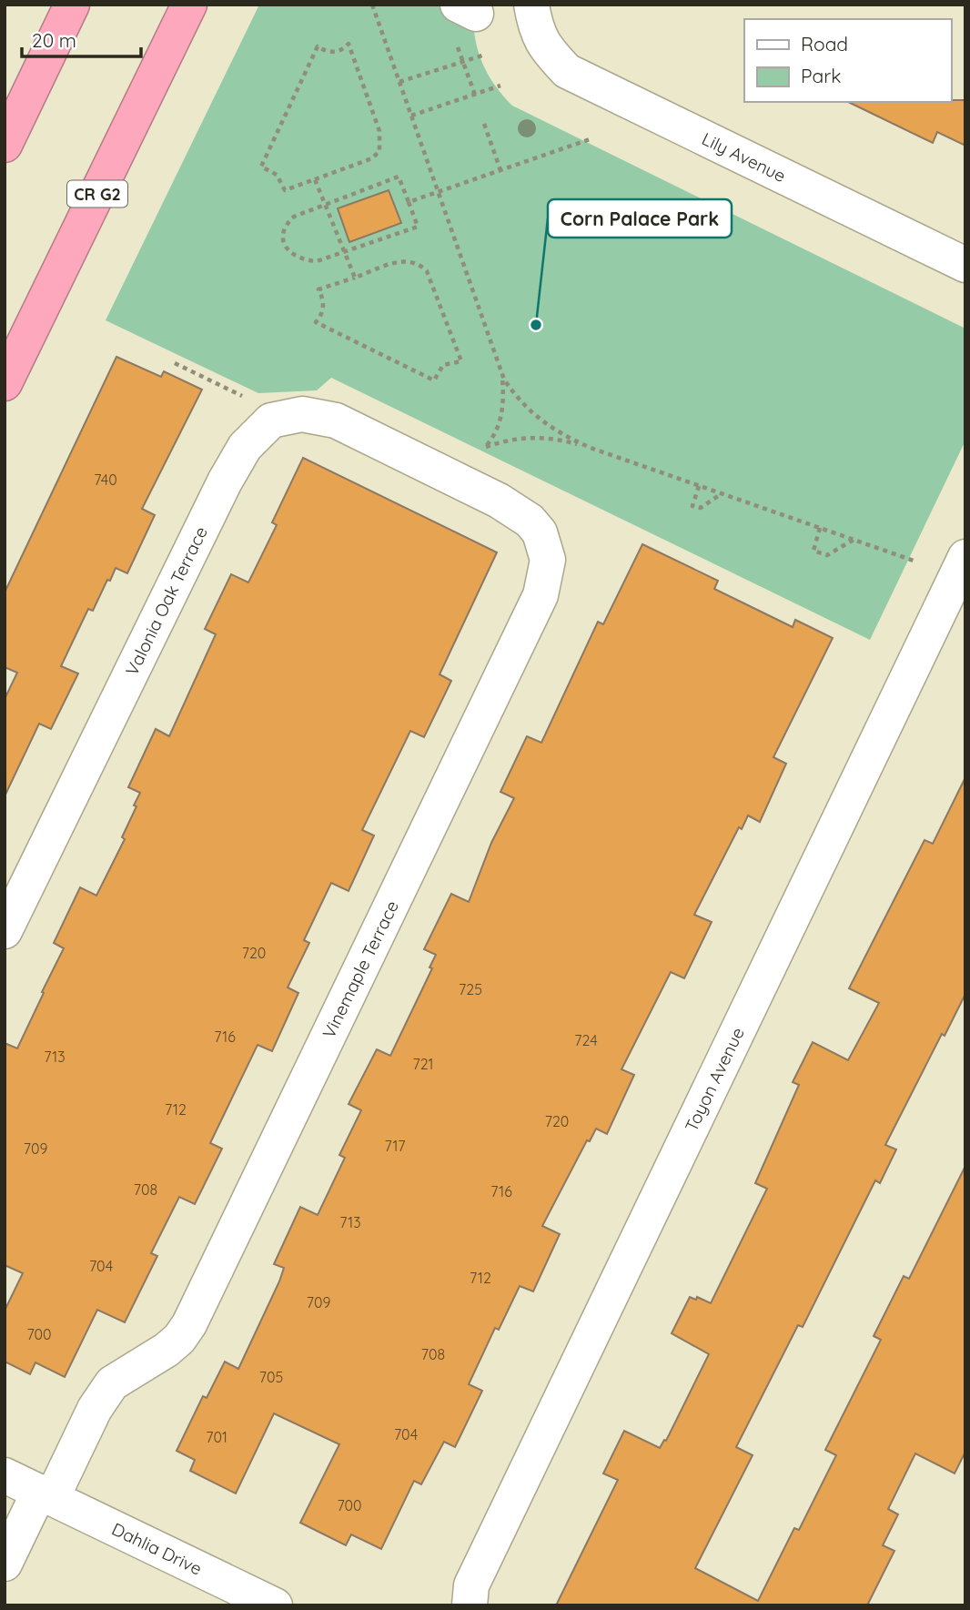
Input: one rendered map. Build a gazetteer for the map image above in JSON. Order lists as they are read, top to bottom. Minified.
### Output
{"streets":{"highway":["CR G2"],"street":["Lily Avenue","Valonia Oak Terrace","Vinemaple Terrace","Toyon Avenue","Dahlia Drive"]},"crossings":[["Valonia Oak Terrace","Vinemaple Terrace"],["Vinemaple Terrace","Dahlia Drive"]],"places":["Corn Palace Park"],"house_numbers":["740","720","725","716","724","713","721","712","720","717","709","708","716","713","704","712","709","700","708","705","704","701","700"],"legend":["Road","Park"],"scale_bar":"20 m"}
